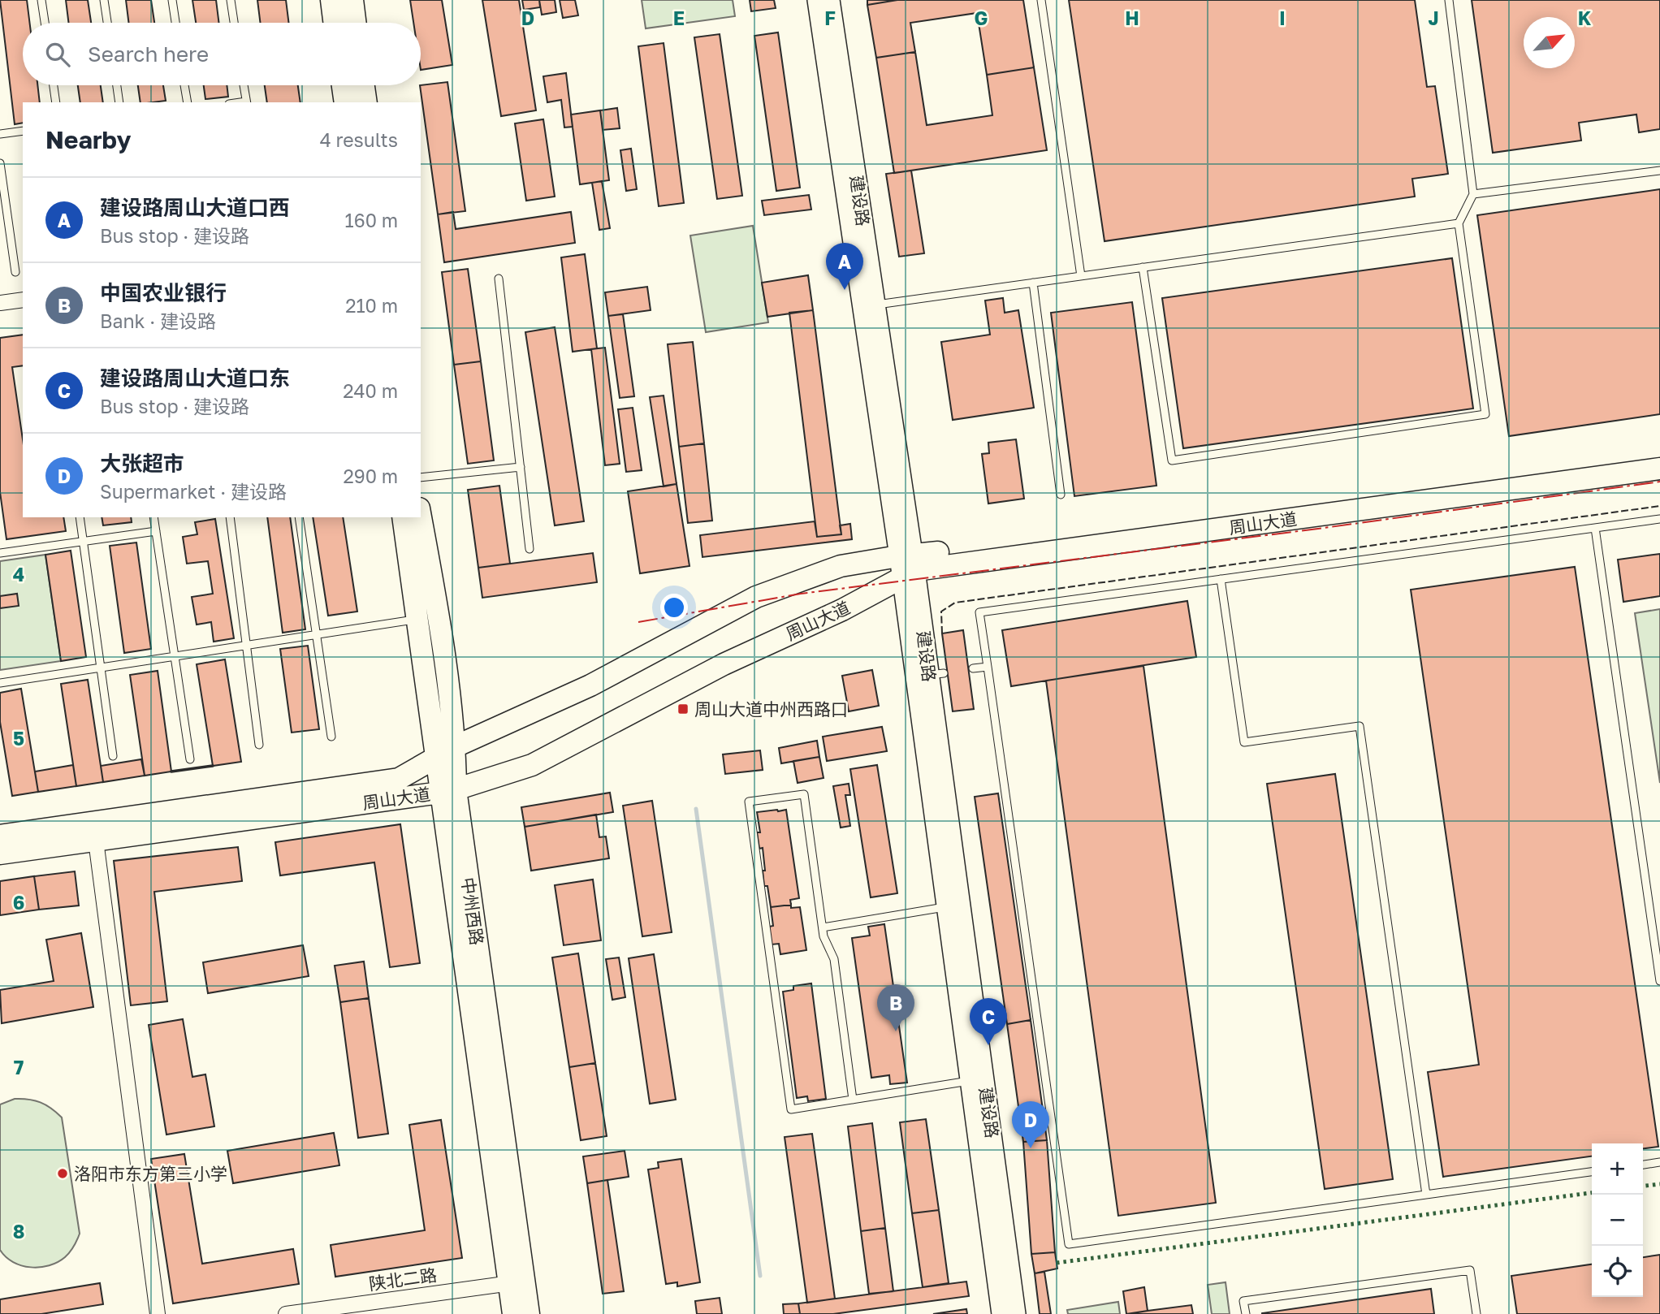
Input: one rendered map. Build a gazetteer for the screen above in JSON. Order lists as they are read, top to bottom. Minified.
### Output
{"streets":{"main road":["周山大道","中州西路"],"street":["建设路","陕北二路"]},"crossings":[["建设路","周山大道"],["周山大道","中州西路"],["中州西路","陕北二路"]],"places":{"transit":["周山大道中州西路口"],"other":["洛阳市东方第三小学"]},"north":"top right","page":{"search":"Search here","heading":["Nearby","4 results"],"list":[{"mark":"A","name":"建设路周山大道口西","note":"Bus stop · 建设路","value":"160 m"},{"mark":"B","name":"中国农业银行","note":"Bank · 建设路","value":"210 m"},{"mark":"C","name":"建设路周山大道口东","note":"Bus stop · 建设路","value":"240 m"},{"mark":"D","name":"大张超市","note":"Supermarket · 建设路","value":"290 m"}],"pins":["A","B","C","D"],"map_buttons":["+","−"]},"grid":{"columns":["D","E","F","G","H","I","J","K"],"rows":["4","5","6","7","8"]}}
